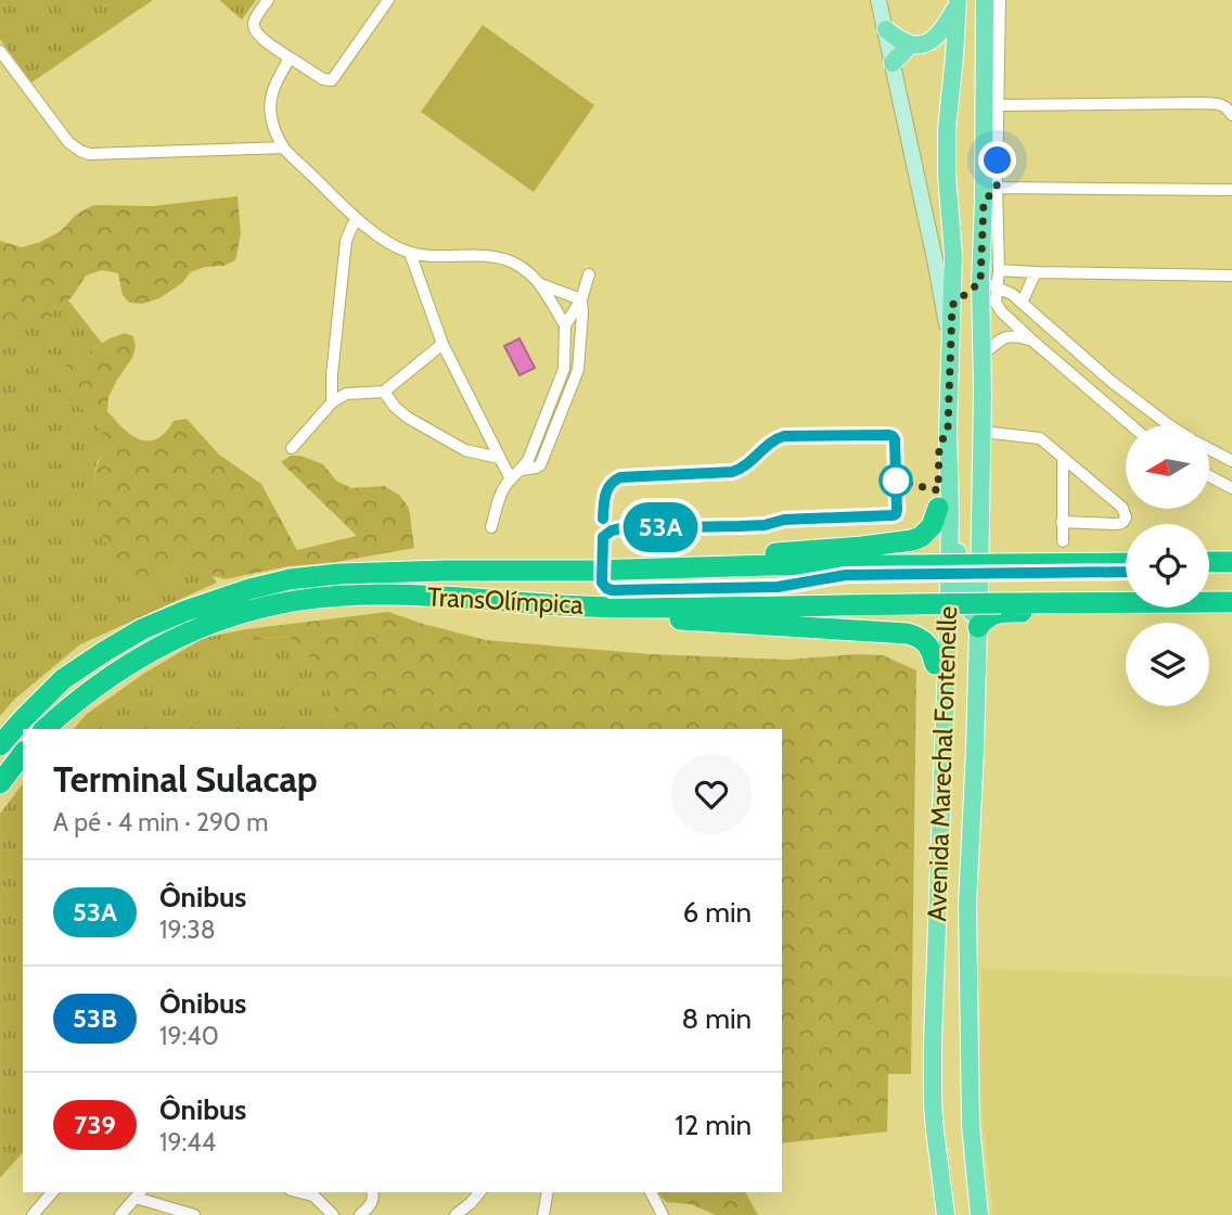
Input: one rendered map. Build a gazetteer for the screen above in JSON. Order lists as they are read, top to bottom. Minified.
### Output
{"streets":{"highway":["TransOlímpica"],"main road":["Avenida Marechal Fontenelle"]},"crossings":[["TransOlímpica","Avenida Marechal Fontenelle"]],"lines":["bus line 53A"],"north":"left","page":{"on_map":"53A","heading":["Terminal Sulacap","A pé · 4 min · 290 m"],"list":[{"mark":"53A","name":"Ônibus","note":"19:38","value":"6 min"},{"mark":"53B","name":"Ônibus","note":"19:40","value":"8 min"},{"mark":"739","name":"Ônibus","note":"19:44","value":"12 min"}]}}
